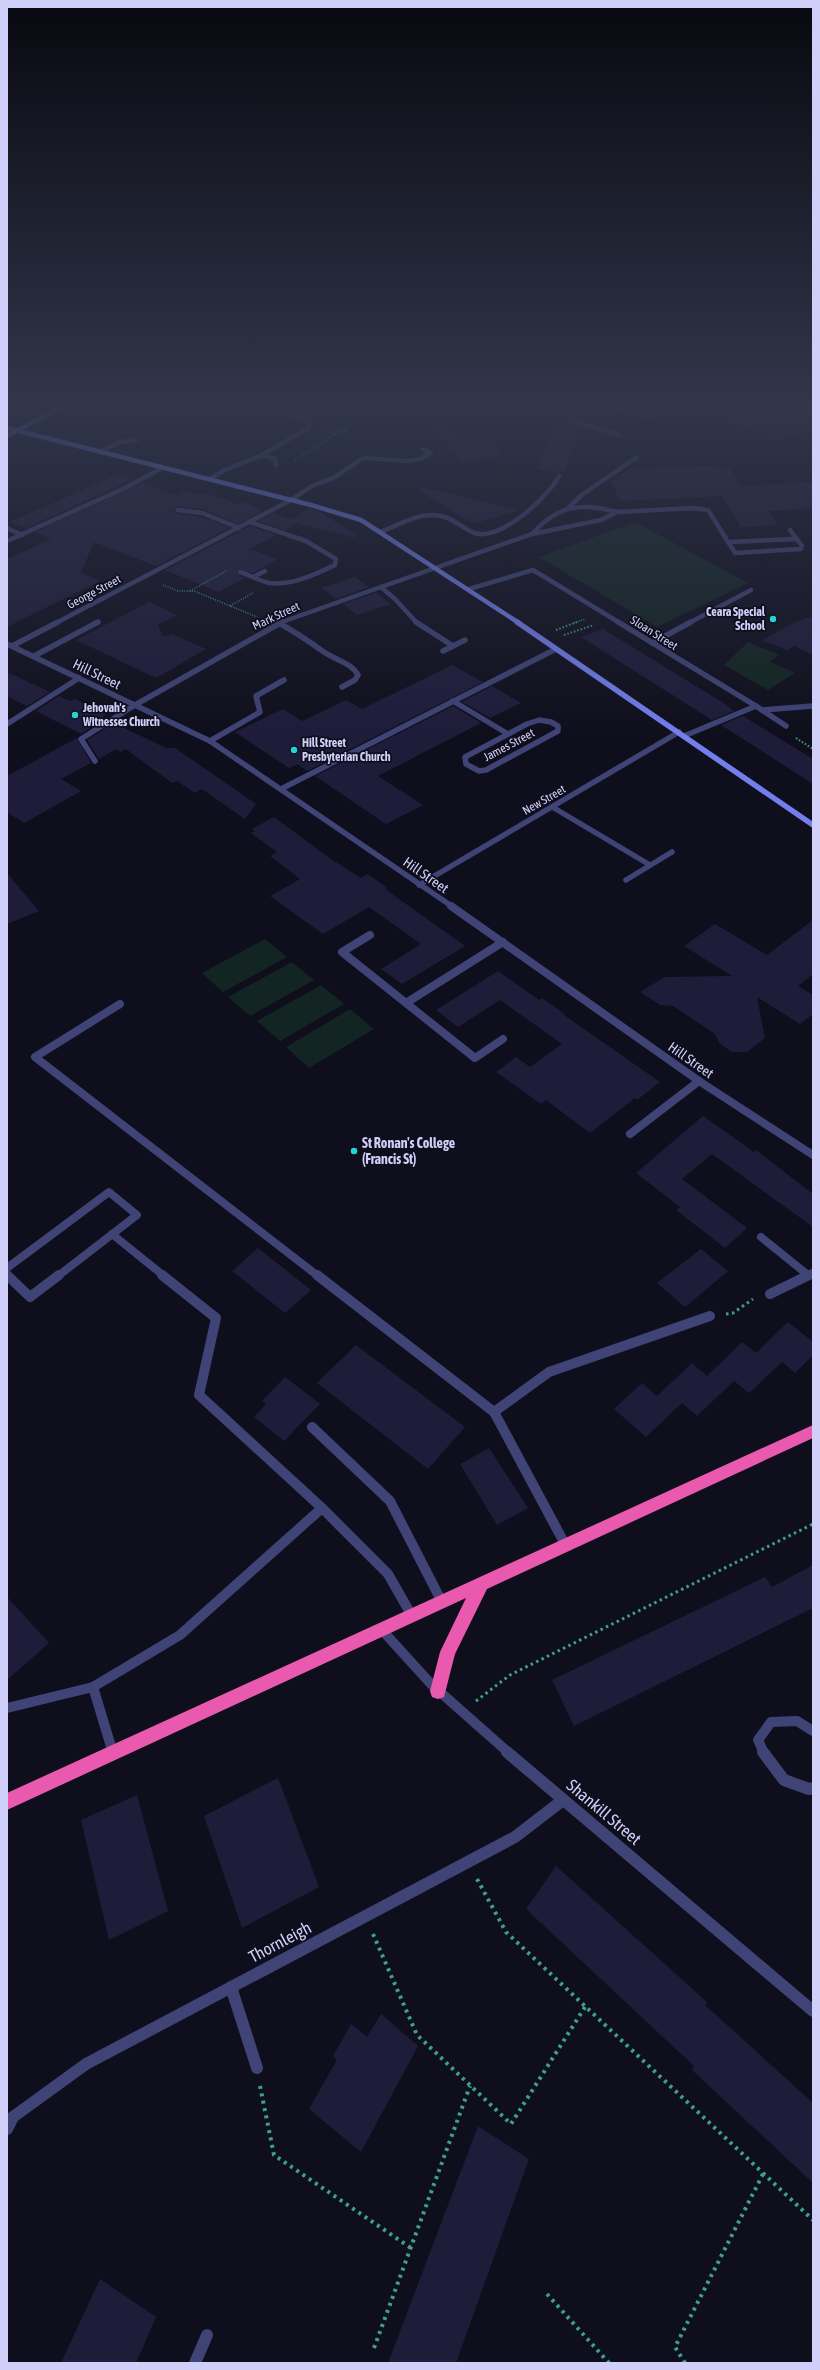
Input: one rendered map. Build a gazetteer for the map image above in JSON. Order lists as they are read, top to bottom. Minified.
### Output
{"streets":{"street":["George Street","Mark Street","Sloan Street","Hill Street","James Street","New Street","Shankill Street","Thornleigh"]},"crossings":[["George Street","Hill Street"],["Mark Street","Hill Street"],["Hill Street","New Street"],["Shankill Street","Thornleigh"]],"places":["Ceara Special School","Jehovah's Witnesses Church","Hill Street Presbyterian Church","St Ronan's College (Francis St)"]}
